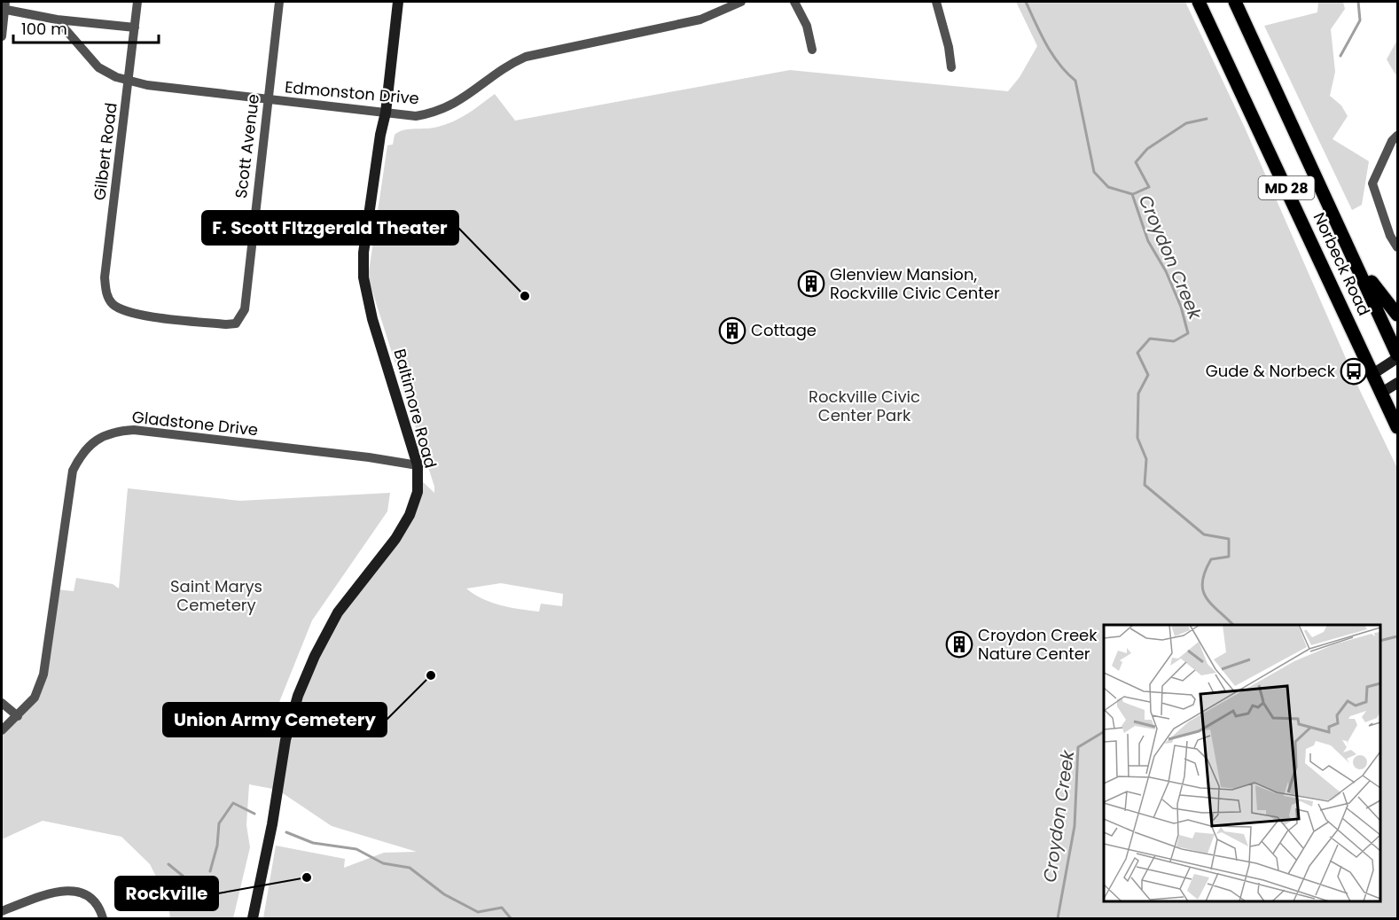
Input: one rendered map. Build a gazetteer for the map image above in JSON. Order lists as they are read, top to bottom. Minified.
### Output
{"streets":{"main road":["MD 28","Norbeck Road"],"street":["Edmonston Drive","Scott Avenue","Gilbert Road","Baltimore Road","Gladstone Drive"]},"crossings":[["Edmonston Drive","Scott Avenue"],["Edmonston Drive","Gilbert Road"],["Edmonston Drive","Baltimore Road"],["Scott Avenue","Gilbert Road"],["Baltimore Road","Gladstone Drive"]],"water":["Croydon Creek"],"parks":["Rockville Civic Center Park","Saint Marys Cemetery"],"places":{"building":["Glenview Mansion, Rockville Civic Center","Cottage","Croydon Creek Nature Center"],"other":["F. Scott FItzgerald Theater","Union Army Cemetery","Rockville"],"bus stop":["Gude & Norbeck"]},"scale_bar":"100 m"}
